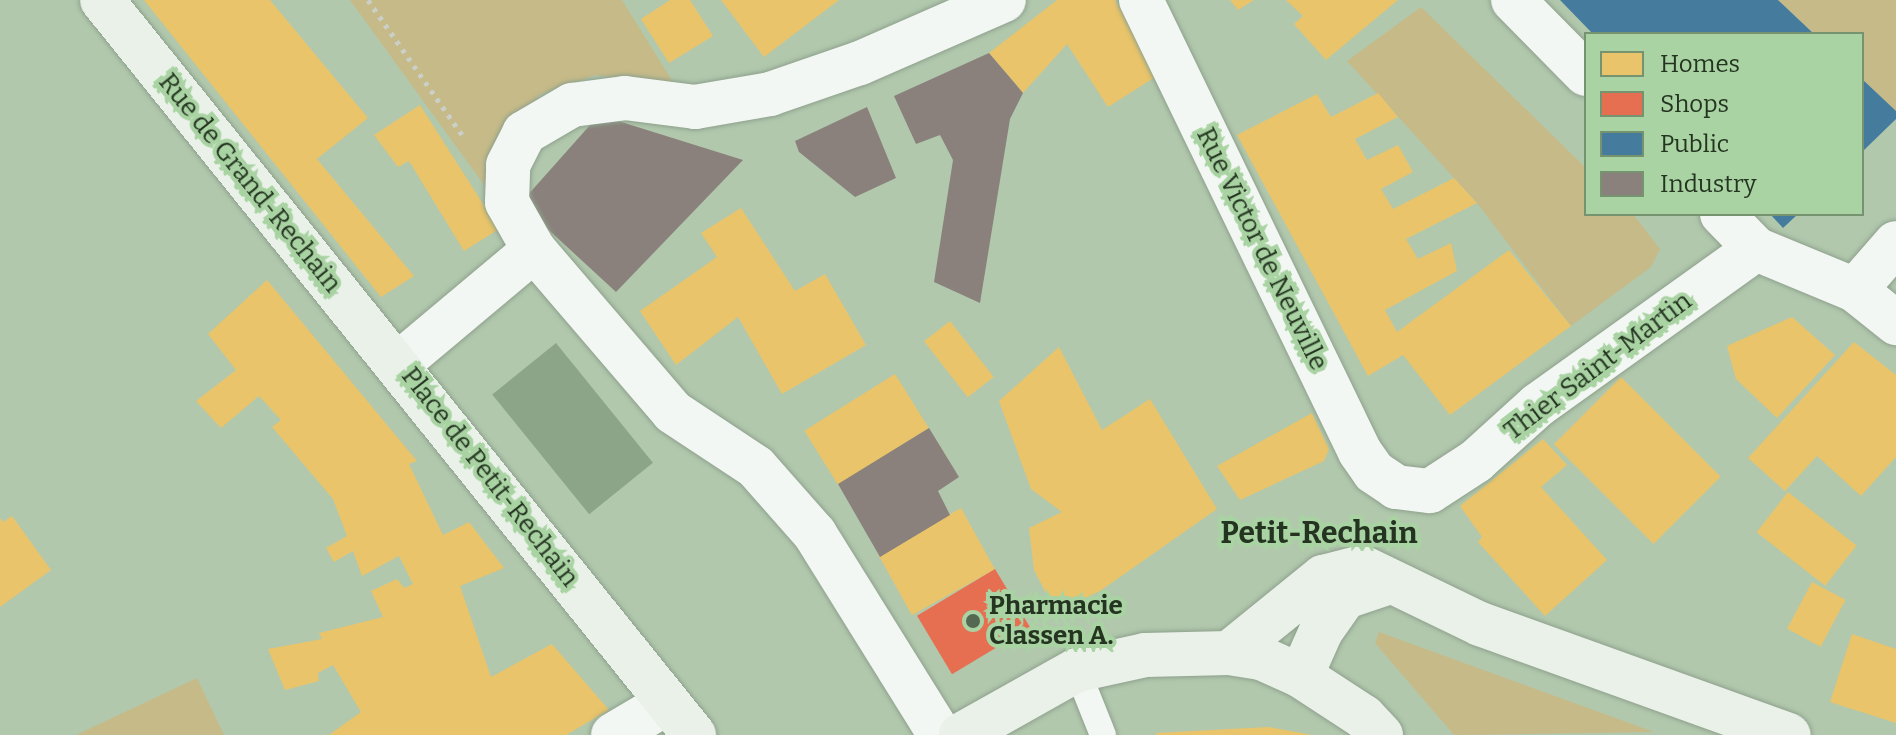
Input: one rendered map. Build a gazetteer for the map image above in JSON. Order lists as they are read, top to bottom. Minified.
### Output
{"streets":{"street":["Rue de Grand-Rechain","Rue Victor de Neuville","Thier Saint-Martin","Place de Petit-Rechain"]},"crossings":[["Rue de Grand-Rechain","Place de Petit-Rechain"],["Rue Victor de Neuville","Thier Saint-Martin"]],"districts":["Petit-Rechain"],"places":["Pharmacie Classen A."],"legend":["Homes","Shops","Public","Industry"]}
